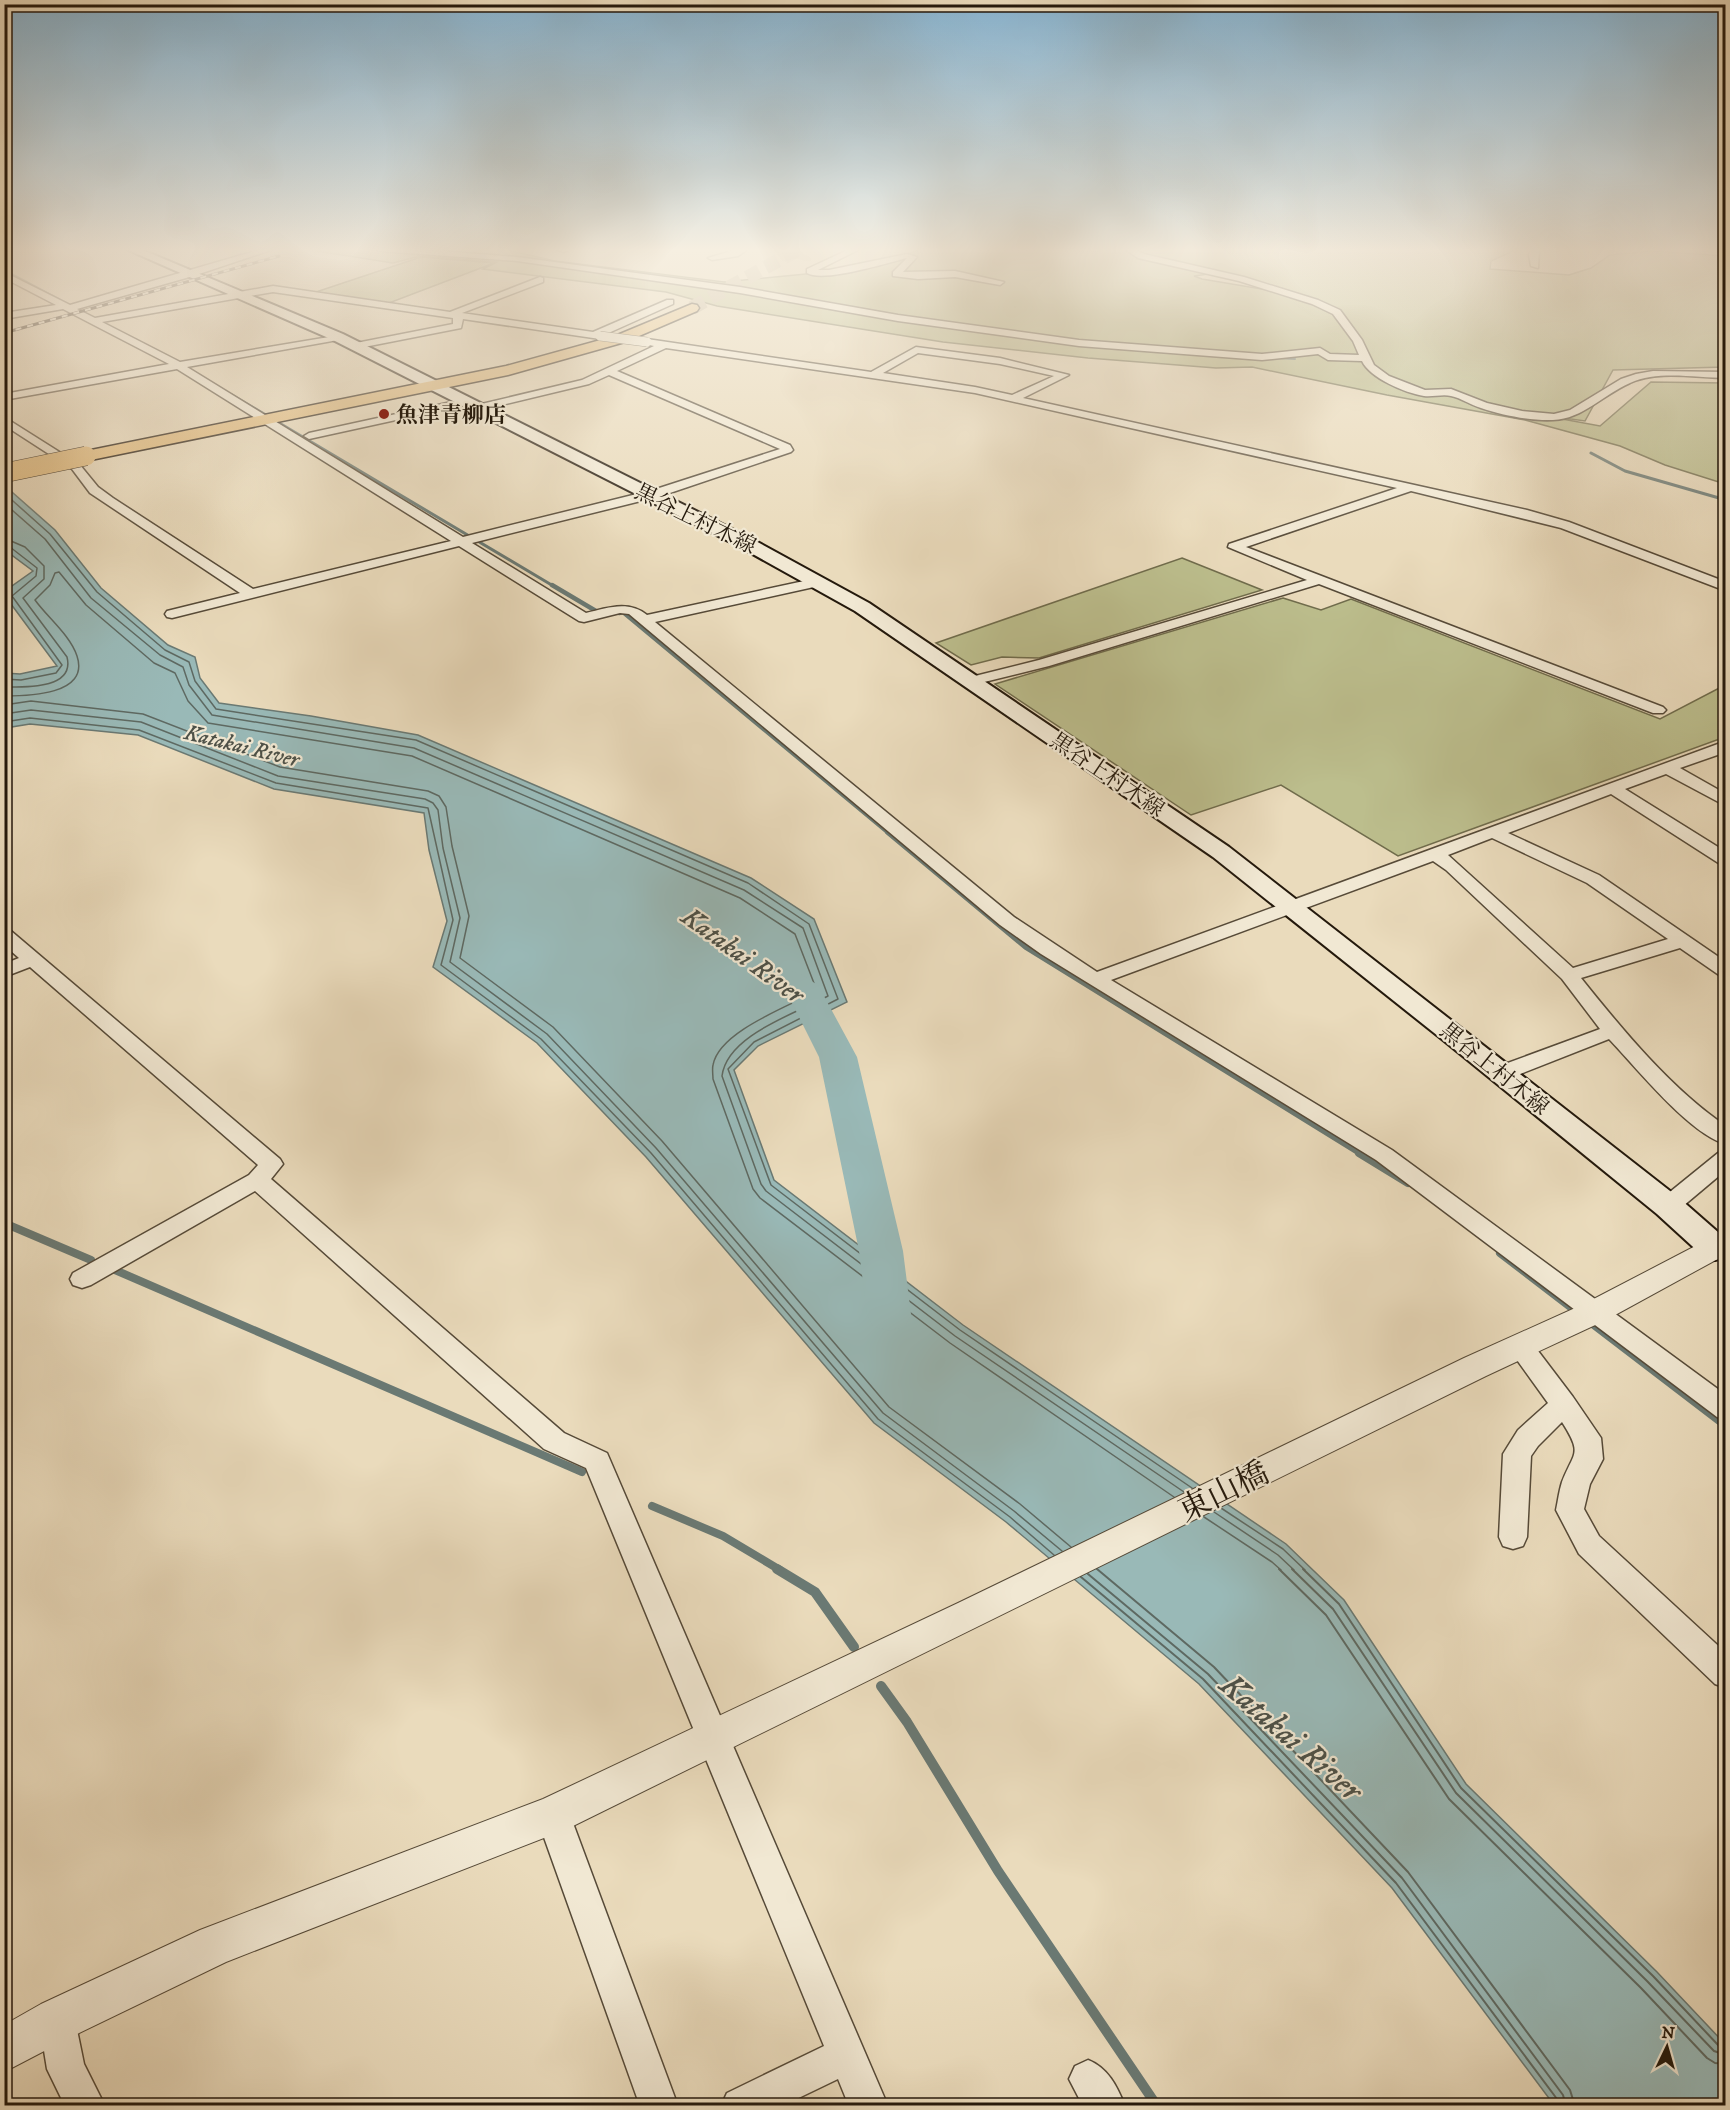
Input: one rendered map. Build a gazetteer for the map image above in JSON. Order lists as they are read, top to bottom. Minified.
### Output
{"streets":{"main road":["黒谷上村木線"],"street":["東山橋"]},"crossings":[["黒谷上村木線","東山橋"]],"water":["Katakai River"],"places":["魚津青柳店"],"north":"top"}
